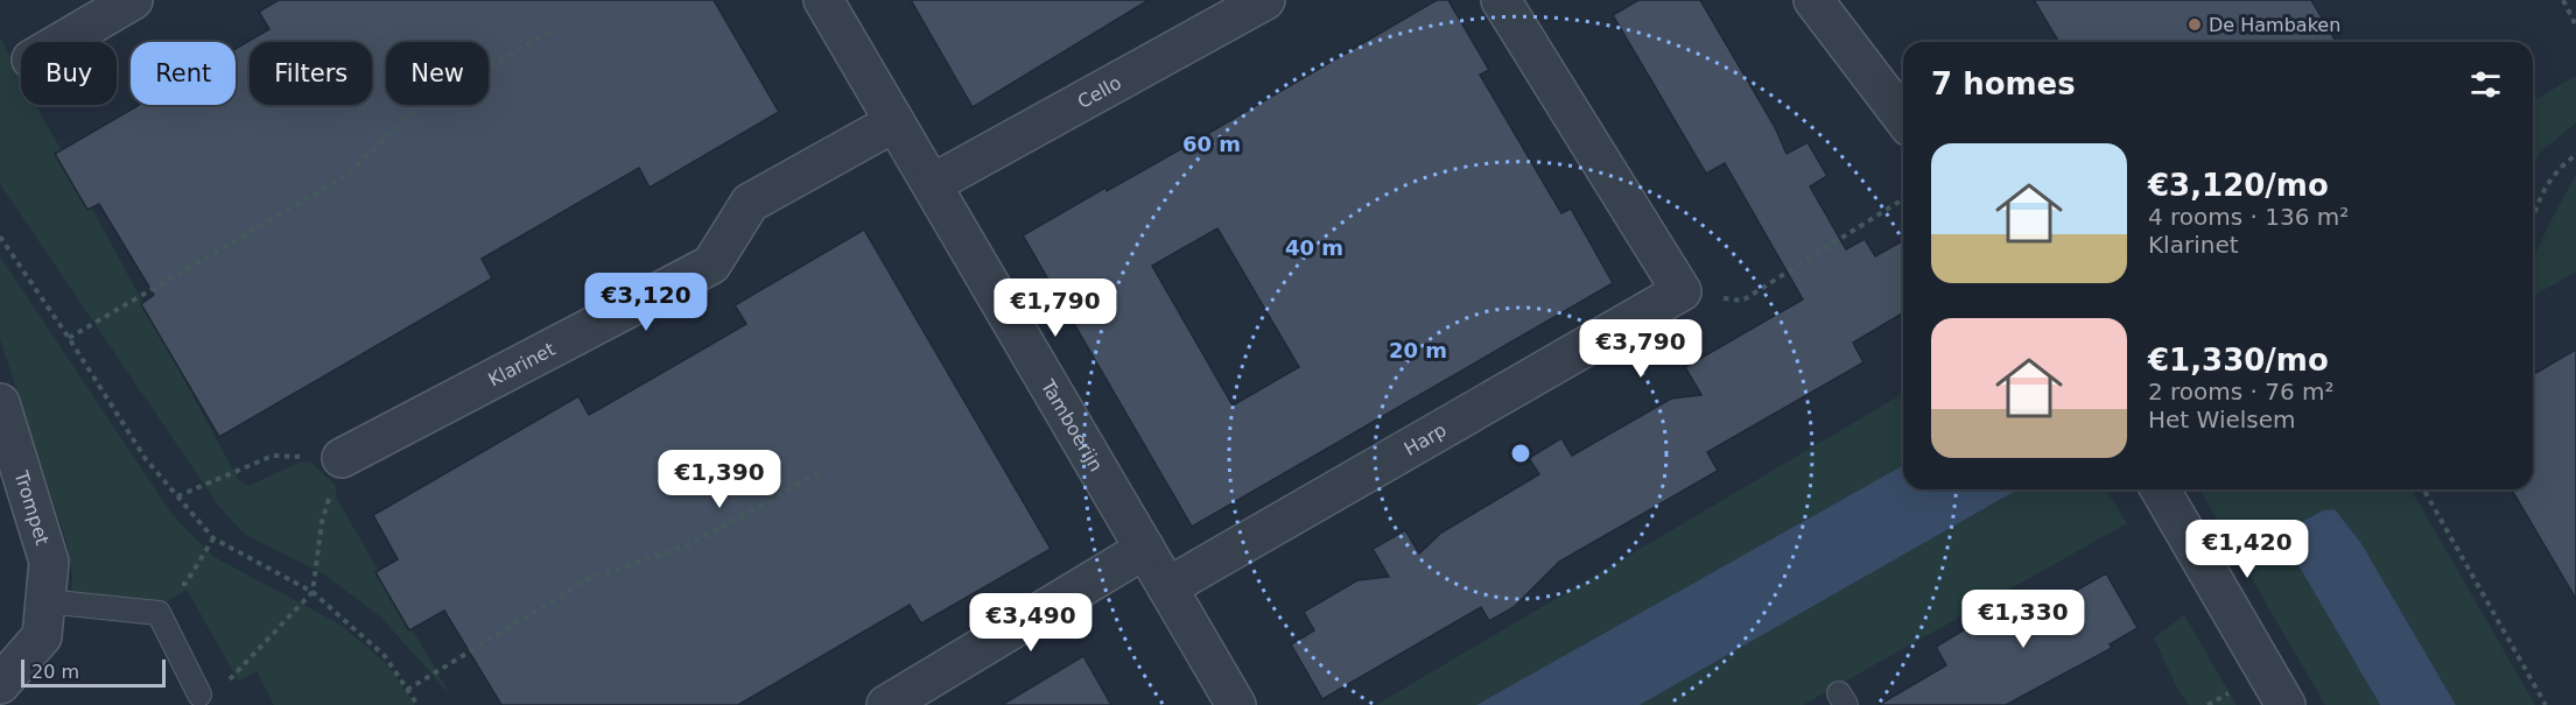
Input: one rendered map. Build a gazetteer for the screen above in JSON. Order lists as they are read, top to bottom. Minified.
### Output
{"streets":{"street":["Cello","Klarinet","Tamboerijn","Harp","Trompet"]},"crossings":[["Cello","Tamboerijn"],["Klarinet","Tamboerijn"],["Tamboerijn","Harp"]],"places":["De Hambaken"],"scale_bar":"20 m","page":{"chip":["Buy","Rent","Filters","New"],"heading":"7 homes","list":[{"name":"€3,120/mo","note":"4 rooms · 136 m² · Klarinet"},{"name":"€1,330/mo","note":"2 rooms · 76 m² · Het Wielsem"}],"price":["€3,120","€1,790","€3,790","€1,390","€1,420","€1,330","€3,490"],"scale":"20 m"},"rings":["60 m","40 m","20 m"]}
